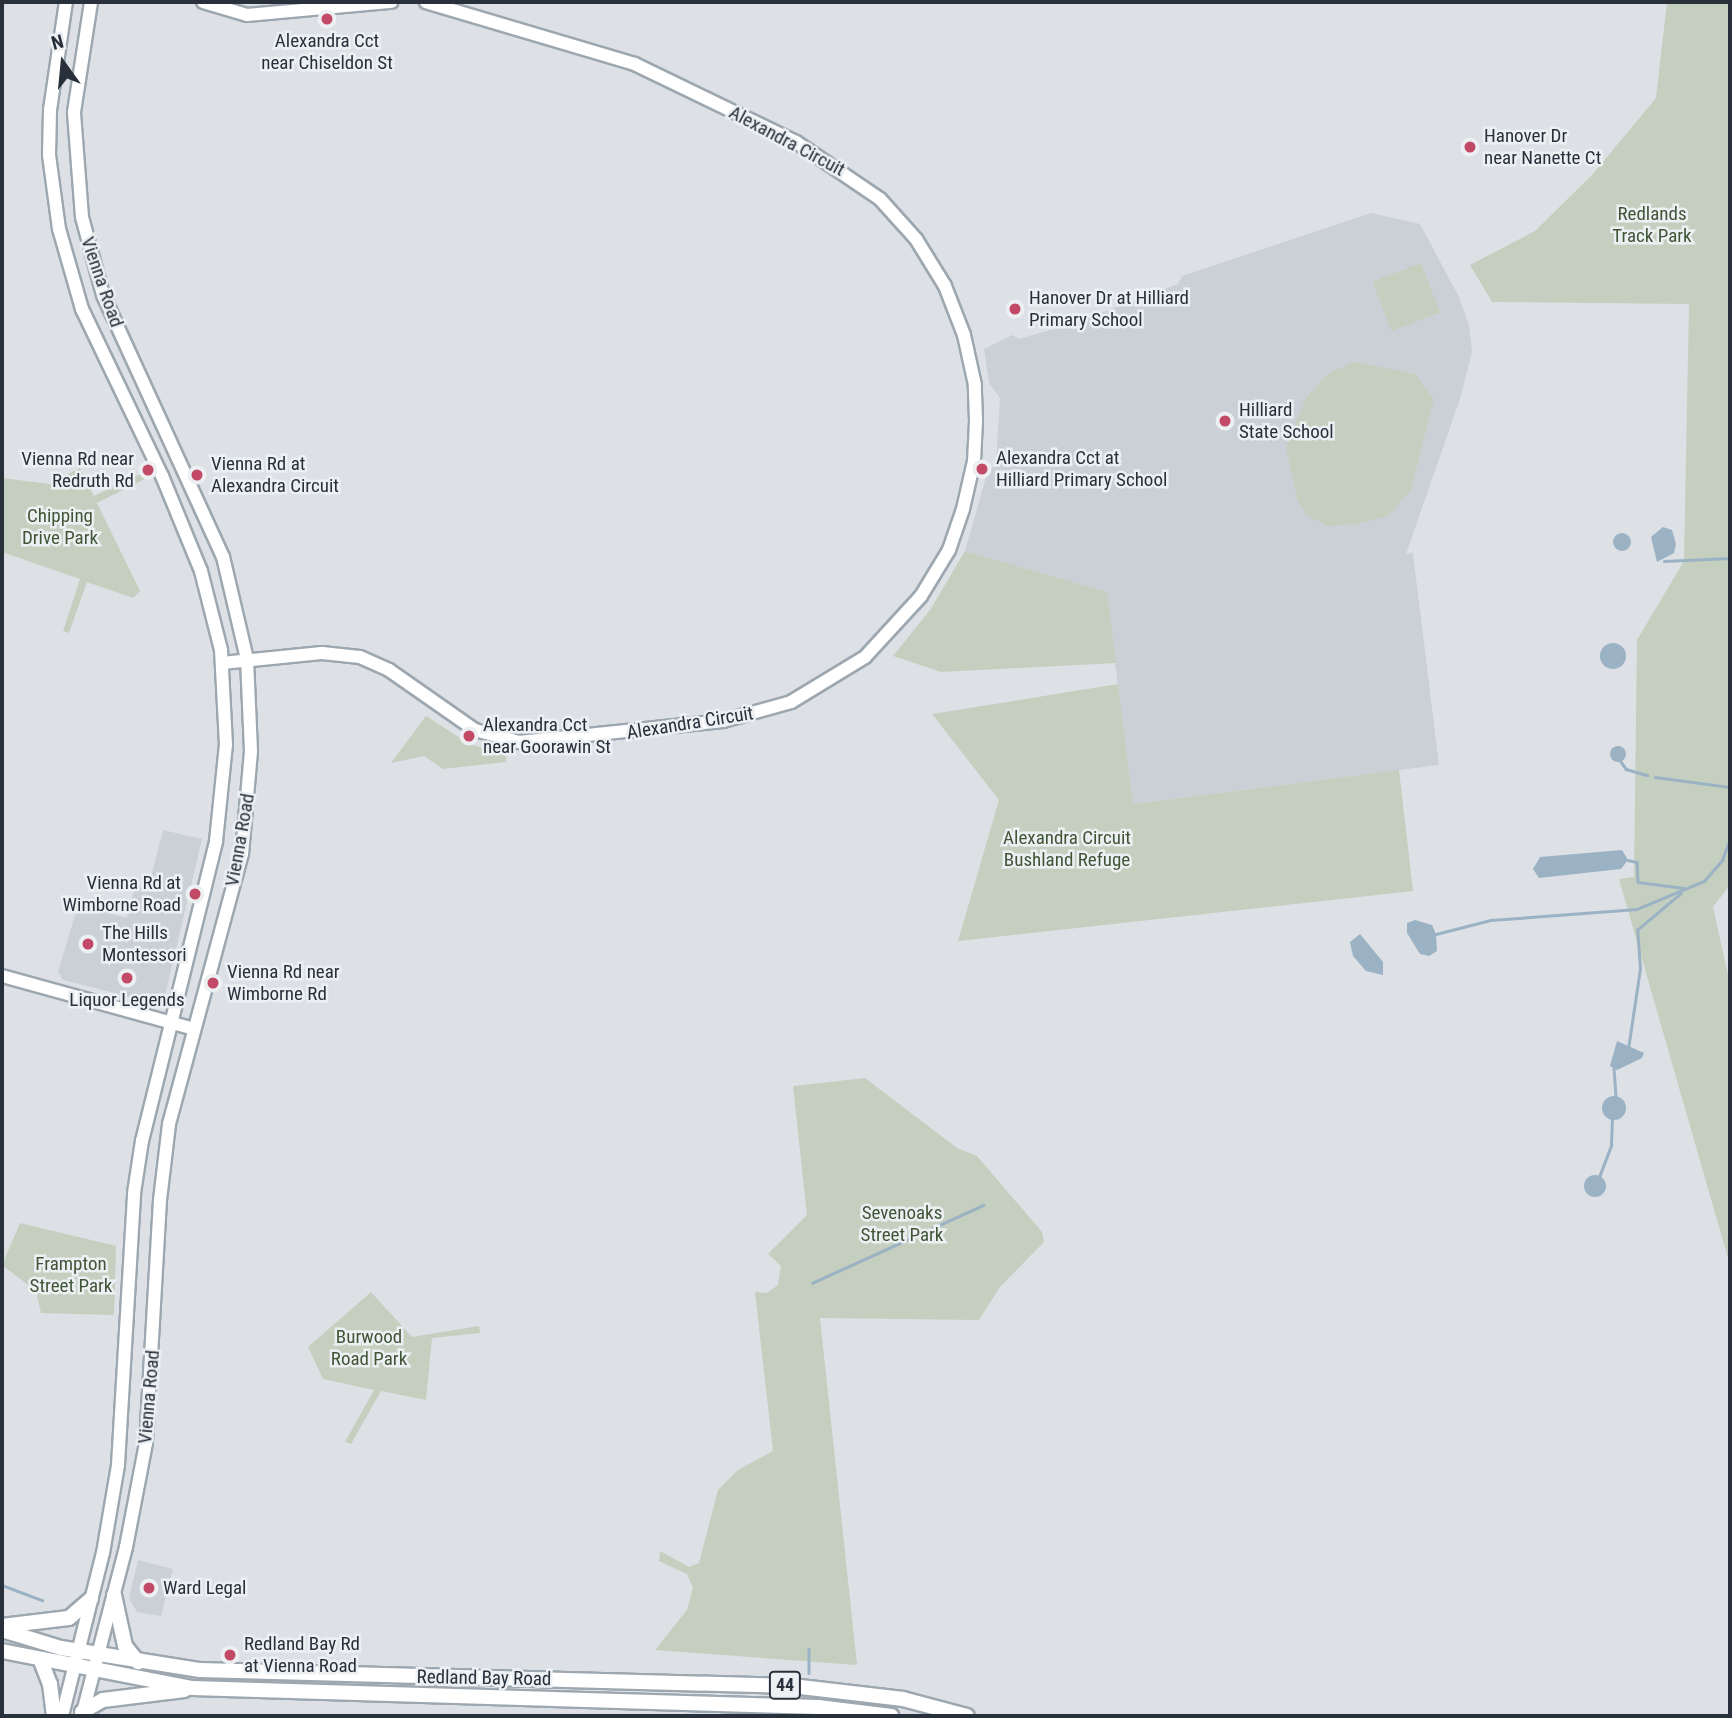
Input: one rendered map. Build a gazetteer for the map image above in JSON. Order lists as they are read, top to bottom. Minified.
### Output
{"streets":{"main road":["Alexandra Circuit","Vienna Road","Redland Bay Road","44"]},"crossings":[["Alexandra Circuit","Vienna Road"],["Vienna Road","Redland Bay Road"]],"parks":["Redlands Track Park","Chipping Drive Park","Alexandra Circuit Bushland Refuge","Sevenoaks Street Park","Frampton Street Park","Burwood Road Park"],"places":["Alexandra Cct near Chiseldon St","Hanover Dr near Nanette Ct","Hanover Dr at Hilliard Primary School","Hilliard State School","Alexandra Cct at Hilliard Primary School","Vienna Rd near Redruth Rd","Vienna Rd at Alexandra Circuit","Alexandra Cct near Goorawin St","Vienna Rd at Wimborne Road","The Hills Montessori","Liquor Legends","Vienna Rd near Wimborne Rd","Ward Legal","Redland Bay Rd at Vienna Road"],"north":"top"}
